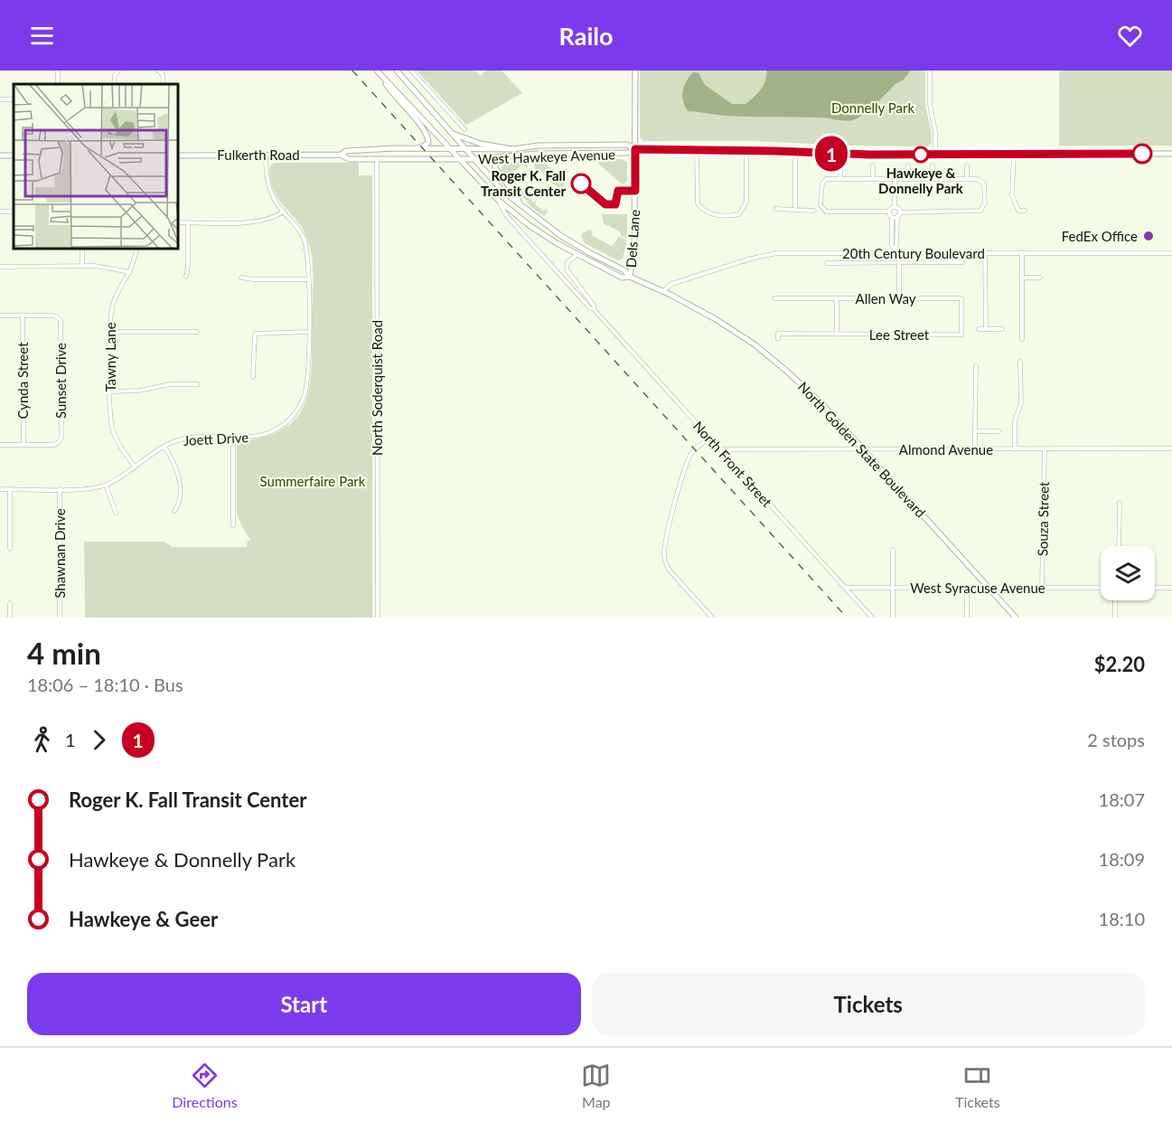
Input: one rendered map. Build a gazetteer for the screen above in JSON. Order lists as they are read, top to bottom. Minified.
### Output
{"streets":{"street":["Fulkerth Road","West Hawkeye Avenue","Dels Lane","20th Century Boulevard","Allen Way","Lee Street","Tawny Lane","Cynda Street","Sunset Drive","North Soderquist Road","Joett Drive","North Golden State Boulevard","Almond Avenue","North Front Street","Souza Street","Shawnan Drive","West Syracuse Avenue"]},"crossings":[["Fulkerth Road","West Hawkeye Avenue"],["Fulkerth Road","North Soderquist Road"],["Fulkerth Road","Joett Drive"],["Fulkerth Road","North Golden State Boulevard"],["West Hawkeye Avenue","Dels Lane"],["West Hawkeye Avenue","North Golden State Boulevard"],["Dels Lane","North Golden State Boulevard"],["20th Century Boulevard","North Golden State Boulevard"],["Allen Way","Lee Street"],["Tawny Lane","Joett Drive"],["Cynda Street","Sunset Drive"],["Joett Drive","Shawnan Drive"],["North Golden State Boulevard","Almond Avenue"],["North Golden State Boulevard","North Front Street"],["North Golden State Boulevard","West Syracuse Avenue"],["Almond Avenue","North Front Street"],["Almond Avenue","Souza Street"],["North Front Street","West Syracuse Avenue"],["Souza Street","West Syracuse Avenue"]],"parks":["Donnelly Park","Summerfaire Park"],"places":["Hawkeye & Donnelly Park","Roger K. Fall Transit Center","FedEx Office"],"lines":["bus line 1"],"page":{"header":"Railo","on_map":"1","heading":["4 min","18:06 – 18:10 · Bus","$2.20"],"legs":["1","1","2 stops"],"list":[{"name":"Roger K. Fall Transit Center","value":"18:07"},{"name":"Hawkeye & Donnelly Park","value":"18:09"},{"name":"Hawkeye & Geer","value":"18:10"}],"buttons":["Start","Tickets"],"tabs":["Directions","Map","Tickets"]}}
